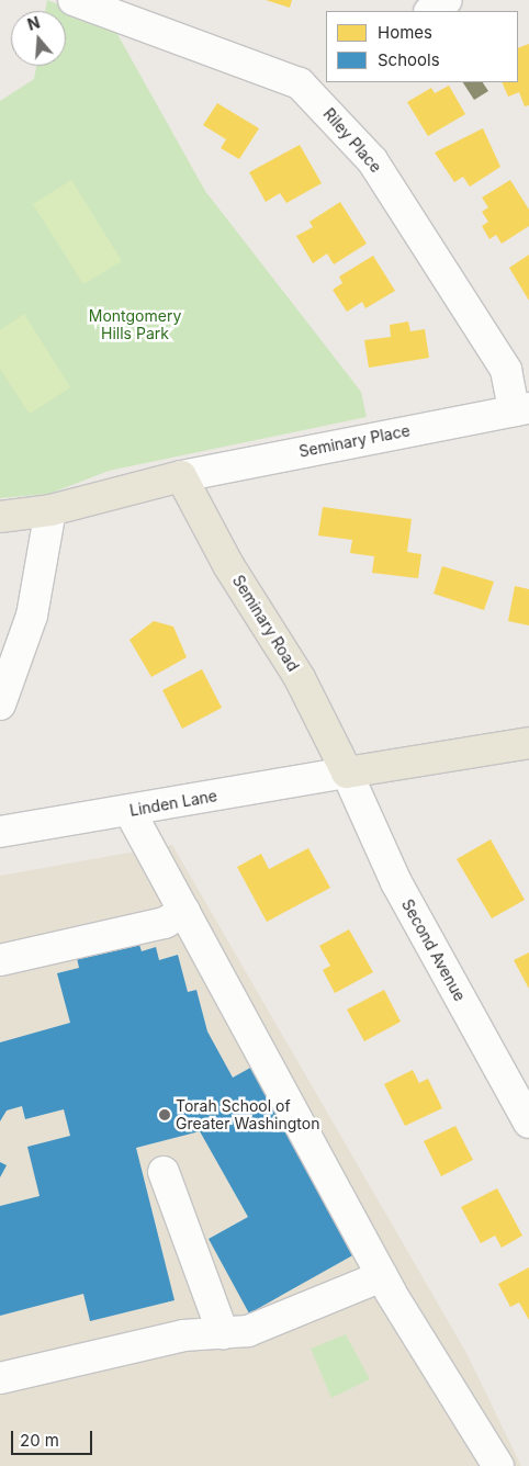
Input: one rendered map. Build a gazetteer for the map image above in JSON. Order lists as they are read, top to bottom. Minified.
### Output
{"streets":{"main road":["Seminary Road"],"street":["Riley Place","Seminary Place","Linden Lane","Second Avenue"]},"crossings":[["Riley Place","Seminary Place"],["Seminary Place","Seminary Road"],["Seminary Road","Linden Lane"],["Seminary Road","Second Avenue"],["Linden Lane","Second Avenue"]],"parks":["Montgomery Hills Park"],"places":["Torah School of Greater Washington"],"legend":["Homes","Schools"],"scale_bar":"20 m","north":"top"}
